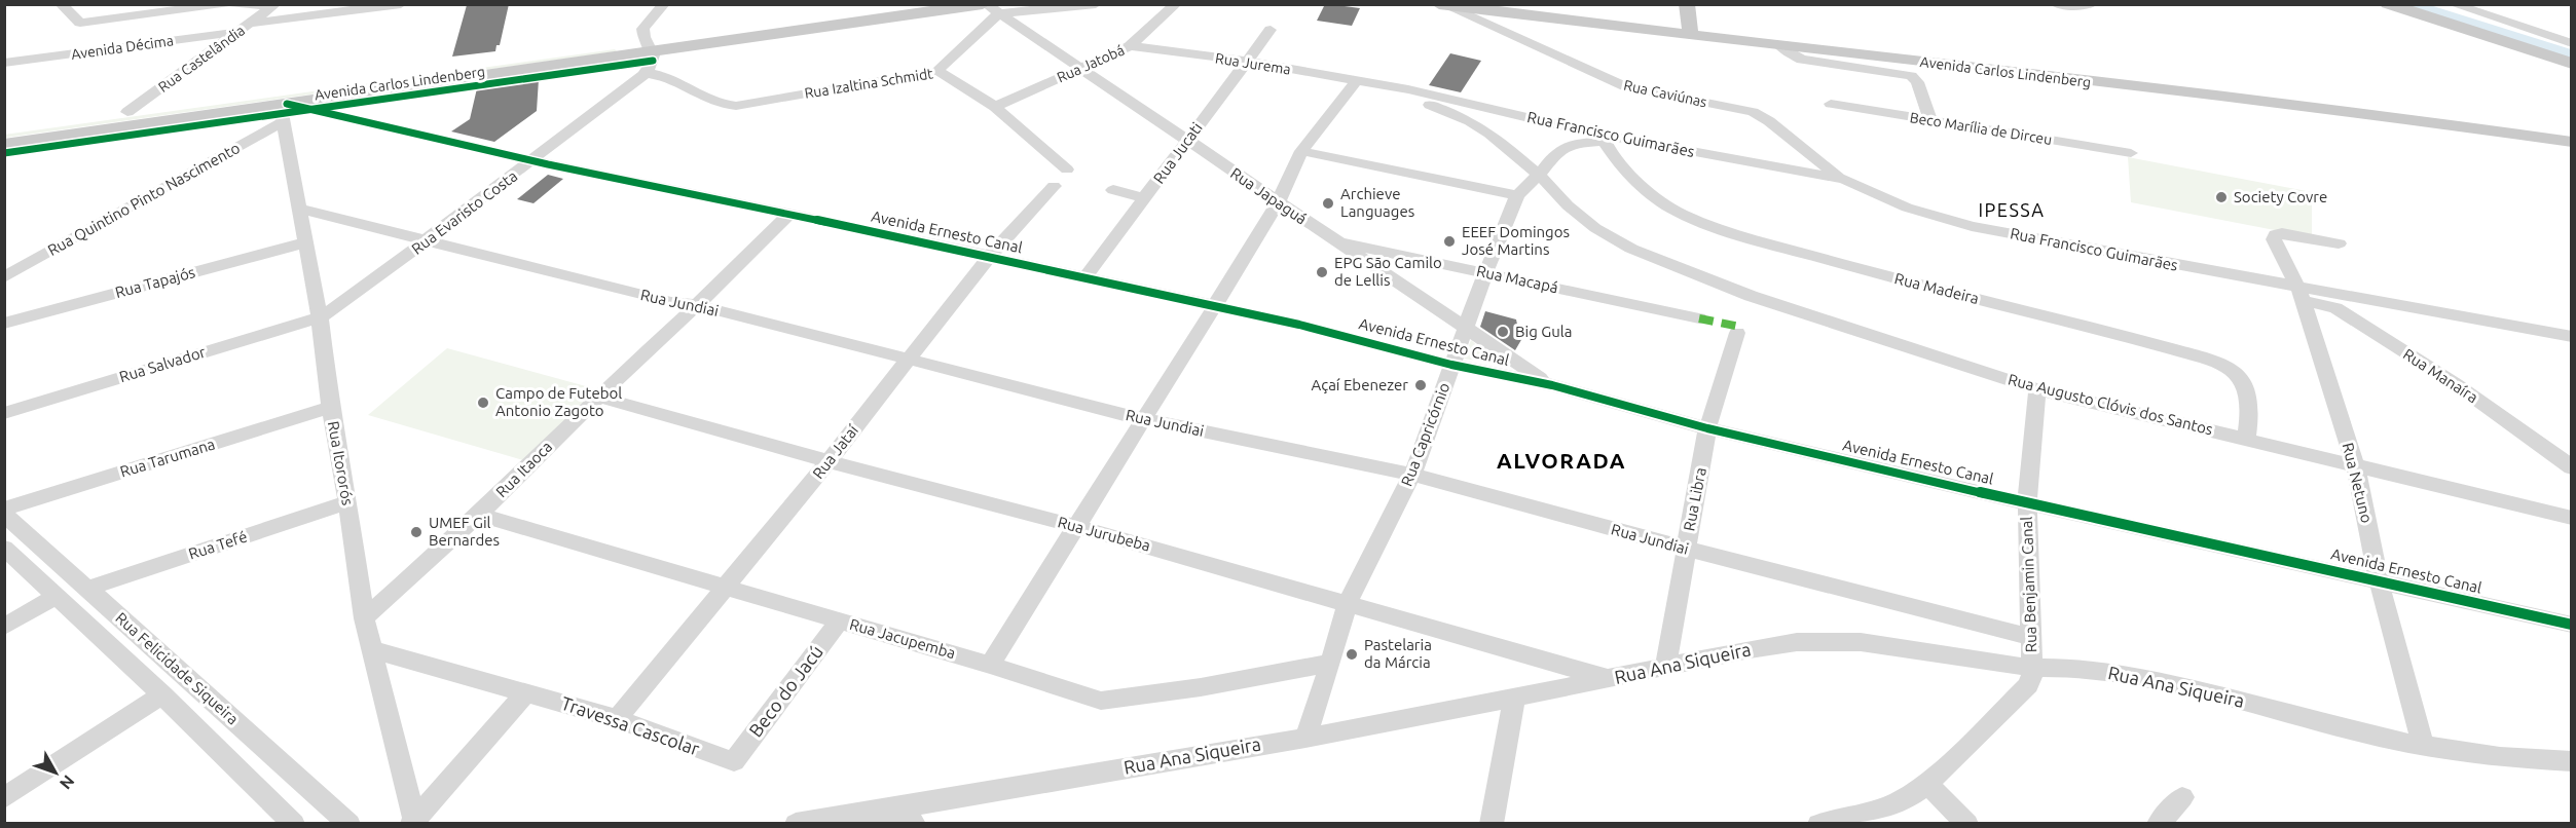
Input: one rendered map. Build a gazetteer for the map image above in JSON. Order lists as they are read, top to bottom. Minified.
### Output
{"streets":{"main road":["Avenida Carlos Lindenberg"],"street":["Avenida Décima","Rua Castelândia","Rua Jatobá","Rua Jurema","Rua Izaltina Schmidt","Rua Caviúnas","Beco Marília de Dirceu","Rua Francisco Guimarães","Rua Jucati","Rua Japaguá","Rua Quintino Pinto Nascimento","Rua Evaristo Costa","Avenida Ernesto Canal","Rua Macapá","Rua Tapajós","Rua Madeira","Rua Jundiai","Rua Salvador","Rua Manaíra","Rua Augusto Clóvis dos Santos","Rua Capricórnio","Rua Jataí","Rua Tarumana","Rua Itororós","Rua Itaoca","Rua Netuno","Rua Libra","Rua Jurubeba","Rua Tefé","Rua Benjamin Canal","Rua Jacupemba","Rua Ana Siqueira","Rua Felicidade Siqueira","Beco do Jacú","Travessa Cascolar"]},"crossings":[["Avenida Décima","Rua Castelândia"],["Rua Castelândia","Avenida Carlos Lindenberg"],["Rua Jatobá","Rua Jurema"],["Rua Jatobá","Rua Izaltina Schmidt"],["Rua Jatobá","Rua Japaguá"],["Rua Jurema","Rua Francisco Guimarães"],["Rua Jurema","Rua Jucati"],["Rua Jurema","Rua Augusto Clóvis dos Santos"],["Rua Jurema","Rua Capricórnio"],["Avenida Carlos Lindenberg","Rua Caviúnas"],["Avenida Carlos Lindenberg","Rua Japaguá"],["Avenida Carlos Lindenberg","Rua Quintino Pinto Nascimento"],["Avenida Carlos Lindenberg","Avenida Ernesto Canal"],["Avenida Carlos Lindenberg","Rua Itororós"],["Rua Izaltina Schmidt","Rua Evaristo Costa"],["Rua Caviúnas","Rua Francisco Guimarães"],["Rua Francisco Guimarães","Rua Madeira"],["Rua Francisco Guimarães","Rua Manaíra"],["Rua Francisco Guimarães","Rua Capricórnio"],["Rua Francisco Guimarães","Rua Netuno"],["Rua Jucati","Rua Japaguá"],["Rua Jucati","Avenida Ernesto Canal"],["Rua Japaguá","Avenida Ernesto Canal"],["Rua Japaguá","Rua Macapá"],["Rua Japaguá","Rua Capricórnio"],["Rua Quintino Pinto Nascimento","Avenida Ernesto Canal"],["Rua Quintino Pinto Nascimento","Rua Itororós"],["Rua Evaristo Costa","Avenida Ernesto Canal"],["Rua Evaristo Costa","Rua Jundiai"],["Rua Evaristo Costa","Rua Salvador"],["Rua Evaristo Costa","Rua Itororós"],["Avenida Ernesto Canal","Rua Capricórnio"],["Avenida Ernesto Canal","Rua Jataí"],["Avenida Ernesto Canal","Rua Itororós"],["Avenida Ernesto Canal","Rua Itaoca"],["Avenida Ernesto Canal","Rua Netuno"],["Avenida Ernesto Canal","Rua Libra"],["Avenida Ernesto Canal","Rua Benjamin Canal"],["Rua Macapá","Rua Capricórnio"],["Rua Tapajós","Rua Itororós"],["Rua Madeira","Rua Augusto Clóvis dos Santos"],["Rua Madeira","Rua Capricórnio"],["Rua Jundiai","Rua Capricórnio"],["Rua Jundiai","Rua Jataí"],["Rua Jundiai","Rua Itororós"],["Rua Jundiai","Rua Itaoca"],["Rua Jundiai","Rua Libra"],["Rua Jundiai","Rua Benjamin Canal"],["Rua Salvador","Rua Itororós"],["Rua Manaíra","Rua Netuno"],["Rua Augusto Clóvis dos Santos","Rua Capricórnio"],["Rua Augusto Clóvis dos Santos","Rua Netuno"],["Rua Augusto Clóvis dos Santos","Rua Benjamin Canal"],["Rua Capricórnio","Rua Jurubeba"],["Rua Capricórnio","Rua Jacupemba"],["Rua Capricórnio","Rua Ana Siqueira"],["Rua Jataí","Rua Jurubeba"],["Rua Jataí","Rua Jacupemba"],["Rua Jataí","Travessa Cascolar"],["Rua Tarumana","Rua Itororós"],["Rua Tarumana","Rua Felicidade Siqueira"],["Rua Itororós","Rua Itaoca"],["Rua Itororós","Rua Tefé"],["Rua Itororós","Travessa Cascolar"],["Rua Itaoca","Rua Jurubeba"],["Rua Itaoca","Rua Jacupemba"],["Rua Netuno","Rua Ana Siqueira"],["Rua Libra","Rua Ana Siqueira"],["Rua Jurubeba","Rua Ana Siqueira"],["Rua Tefé","Rua Felicidade Siqueira"],["Rua Benjamin Canal","Rua Ana Siqueira"],["Rua Jacupemba","Beco do Jacú"],["Beco do Jacú","Travessa Cascolar"]],"districts":["IPESSA","ALVORADA"],"places":["Society Covre","Archieve Languages","EEEF Domingos José Martins","EPG São Camilo de Lellis","Big Gula","Açaí Ebenezer","Campo de Futebol Antonio Zagoto","UMEF Gil Bernardes","Pastelaria da Márcia"],"north":"bottom right"}
